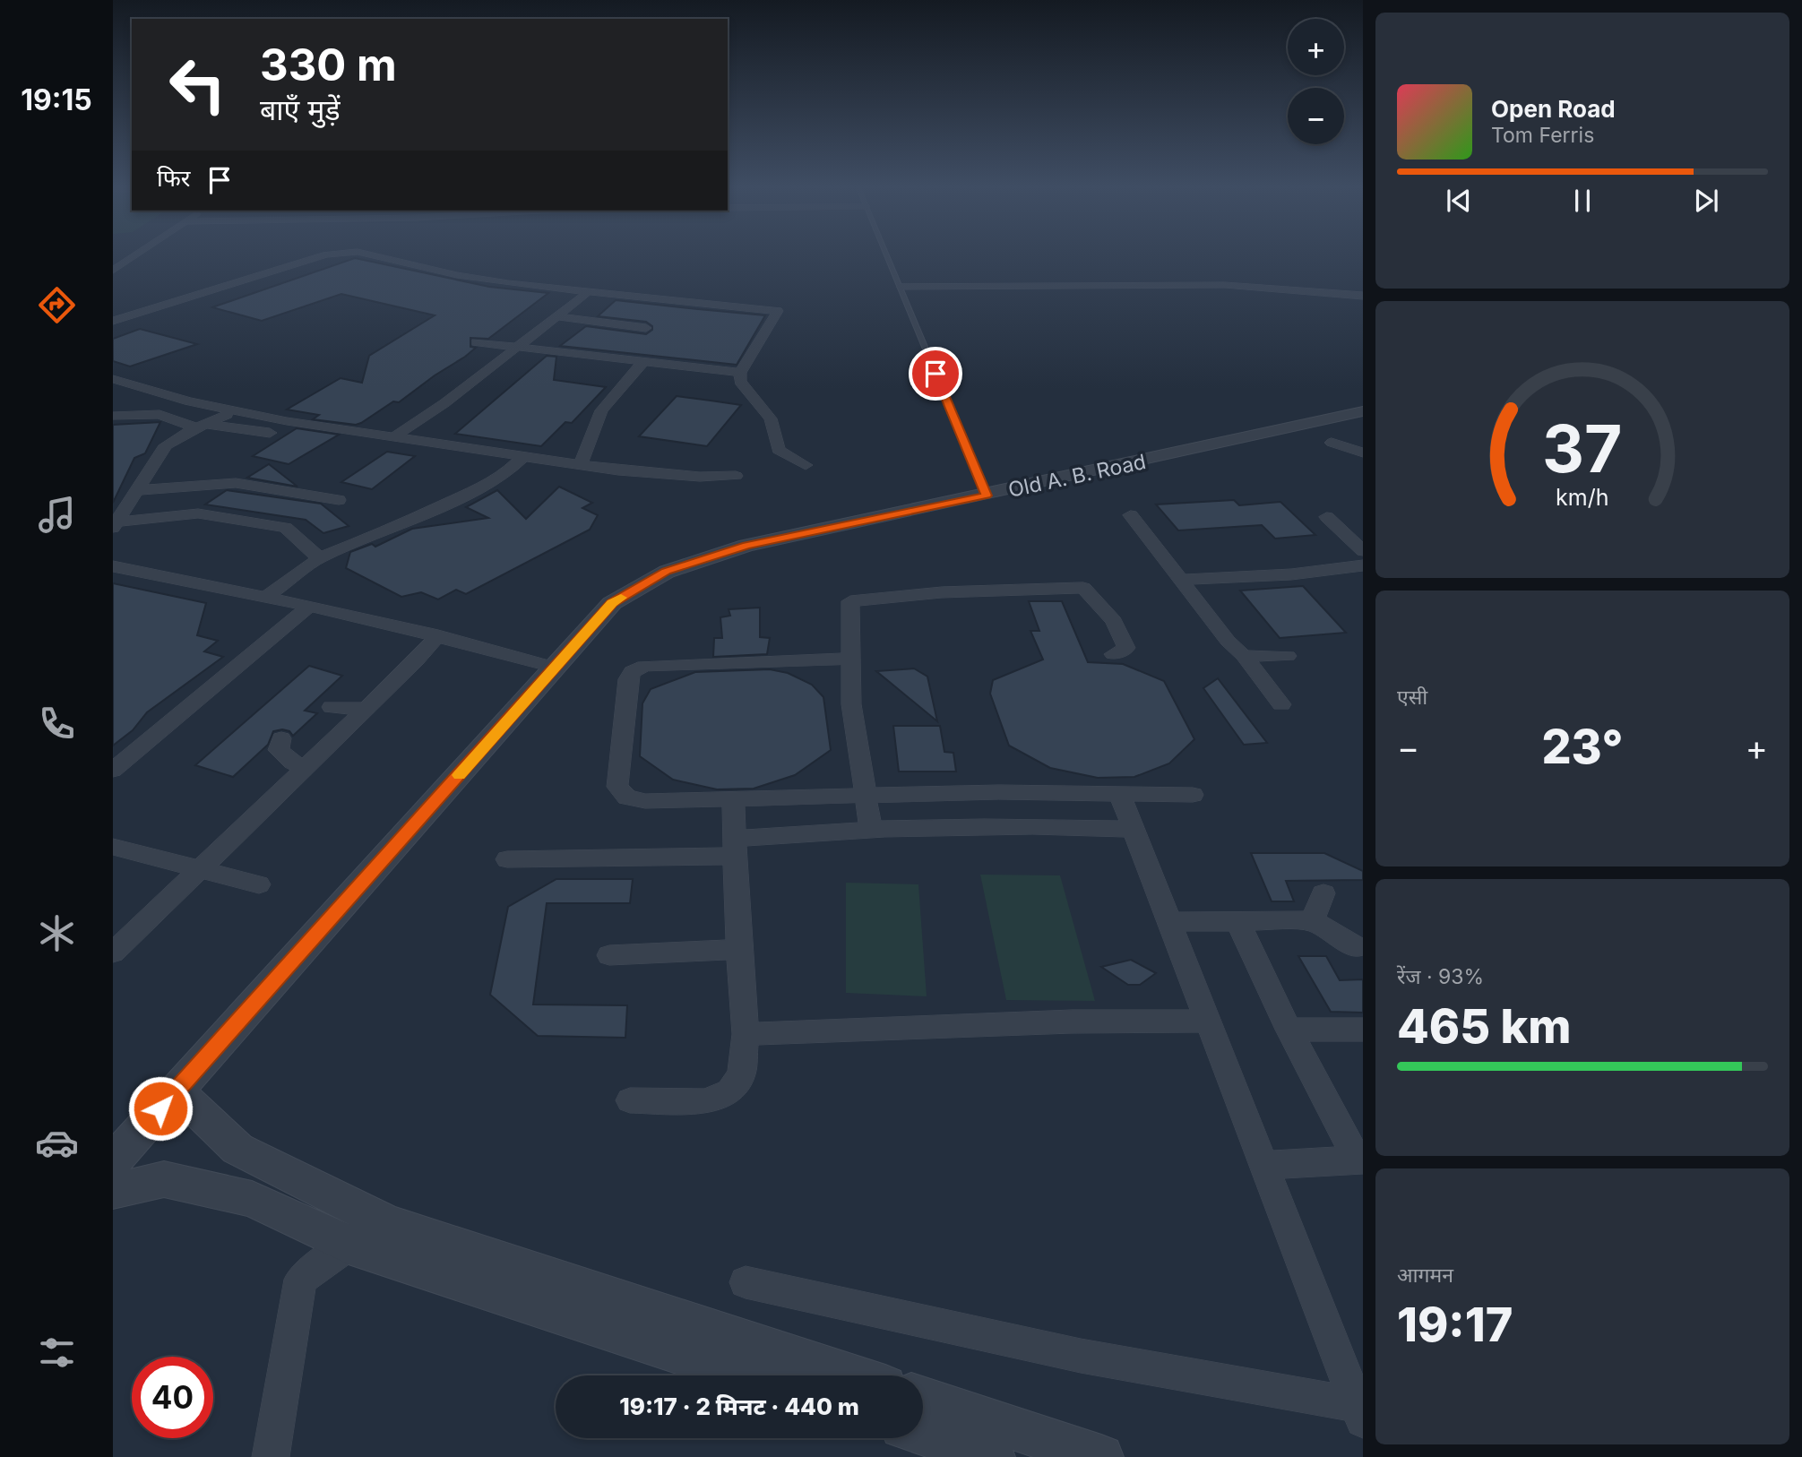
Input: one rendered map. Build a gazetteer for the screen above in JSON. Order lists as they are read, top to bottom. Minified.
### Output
{"streets":{"street":["Old A. B. Road"]},"page":{"tabs":"19:15","map_buttons":["+","−"],"turn":["330 m","बाएँ मुड़ें"],"song":["Open Road","Tom Ferris"],"then":"फिर","tile":["एसी",["रेंज · 93%","465 km"],["आगमन","19:17"]],"heat":["−","23°","+"],"limit":"40","trip":"19:17 · 2 मिनट · 440 m","gauge":["37","km/h"]}}
